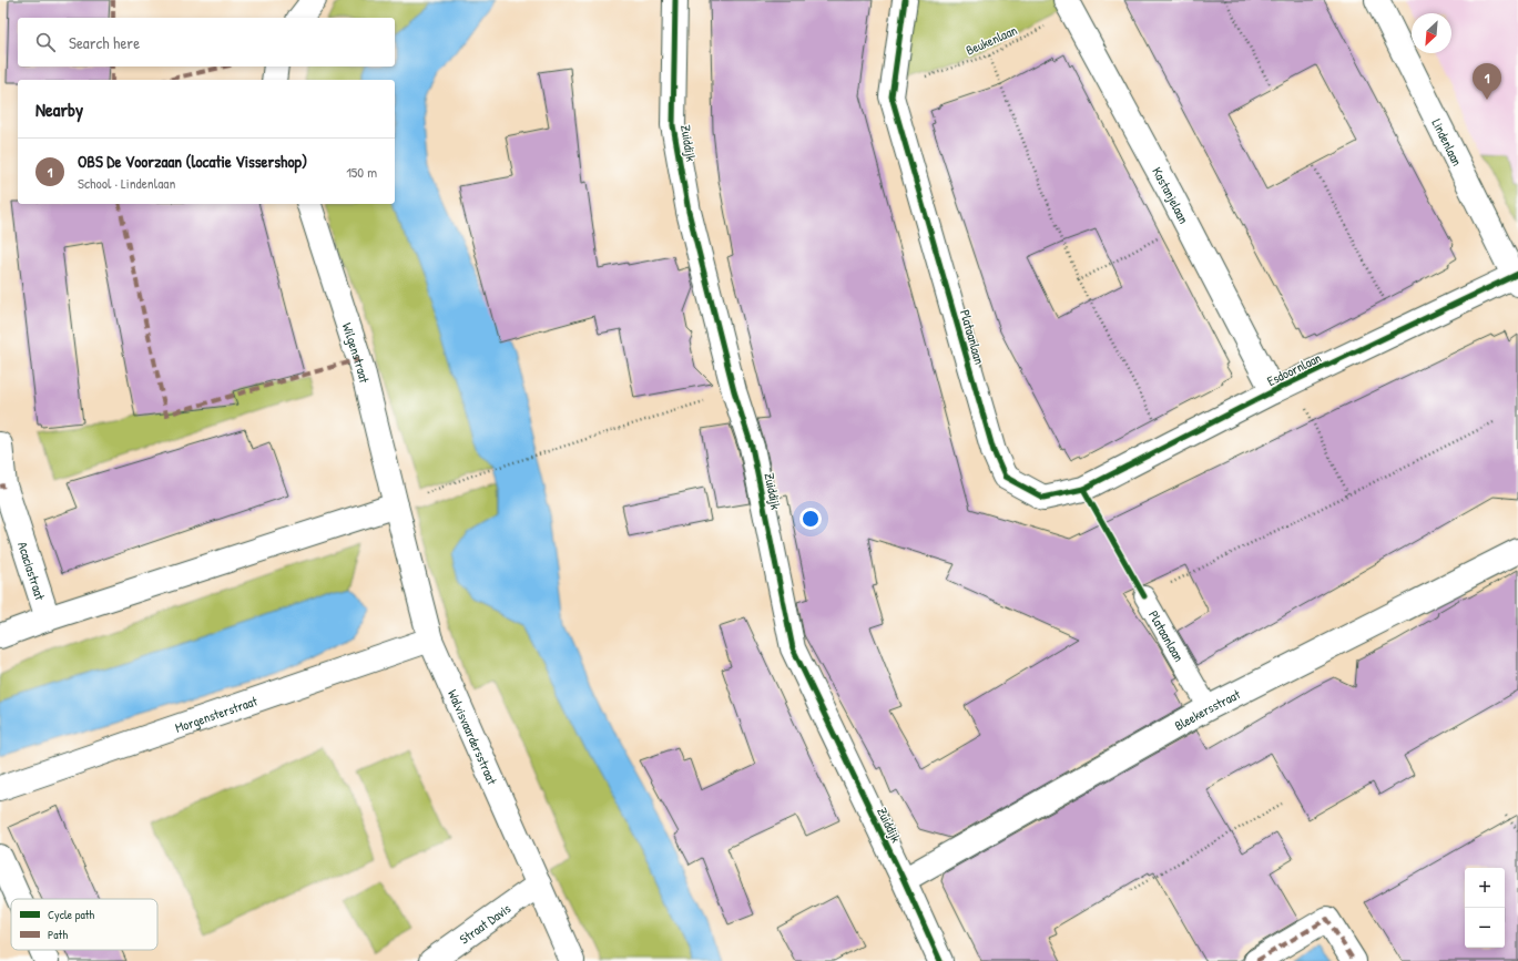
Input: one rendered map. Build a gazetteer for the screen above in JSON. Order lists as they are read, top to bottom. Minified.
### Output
{"streets":{"street":["Lindenlaan","Zuiddijk","Kastanjelaan","Plataanlaan","Wilgenstraat","Esdoornlaan","Acaciastraat","Bleekersstraat","Morgensterstraat","Walvisvaardersstraat","Straat Davis"],"path":["Beukenlaan"]},"crossings":[["Beukenlaan","Kastanjelaan"],["Beukenlaan","Plataanlaan"],["Lindenlaan","Esdoornlaan"],["Zuiddijk","Bleekersstraat"],["Kastanjelaan","Esdoornlaan"],["Plataanlaan","Esdoornlaan"],["Plataanlaan","Bleekersstraat"],["Wilgenstraat","Walvisvaardersstraat"],["Morgensterstraat","Walvisvaardersstraat"],["Walvisvaardersstraat","Straat Davis"]],"legend":["Cycle path","Path"],"north":"bottom left","page":{"search":"Search here","pins":"1","heading":"Nearby","list":[{"mark":"1","name":"OBS De Voorzaan (locatie Vissershop)","note":"School · Lindenlaan","value":"150 m"}],"map_buttons":["+","−"]}}
